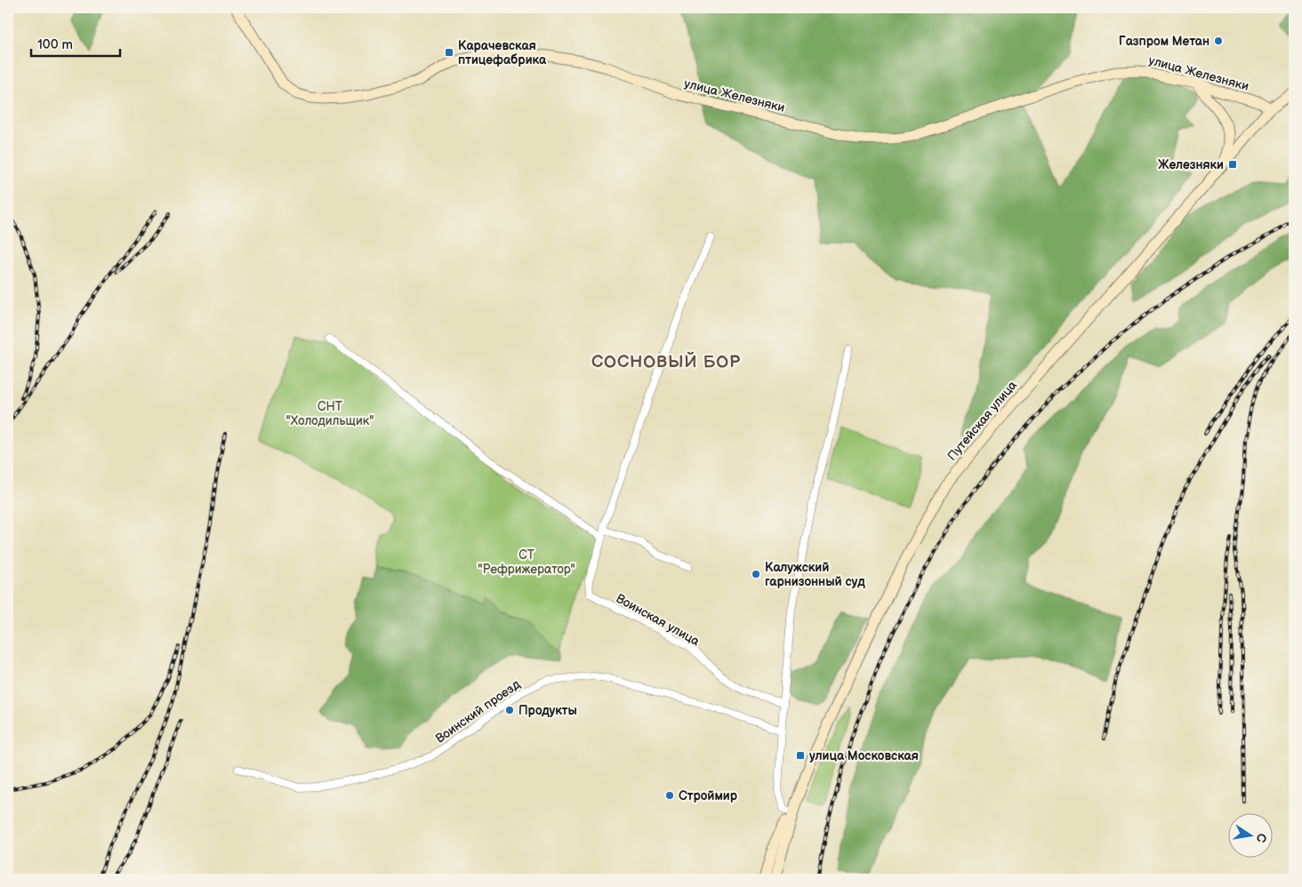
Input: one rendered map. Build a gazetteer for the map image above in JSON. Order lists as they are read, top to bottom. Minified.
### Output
{"streets":{"street":["улица Железняки","Путейская улица","Воинская улица","Воинский проезд"]},"crossings":[["улица Железняки","Путейская улица"]],"districts":["СОСНОВЫЙ БОР"],"parks":["СНТ \"Холодильщик\"","СТ \"Рефрижератор\""],"places":{"other":["Газпром Метан","Калужский гарнизонный суд","Продукты","Строймир"],"transit":["Карачевская птицефабрика","Железняки","улица Московская"]},"scale_bar":"100 m","north":"right"}
